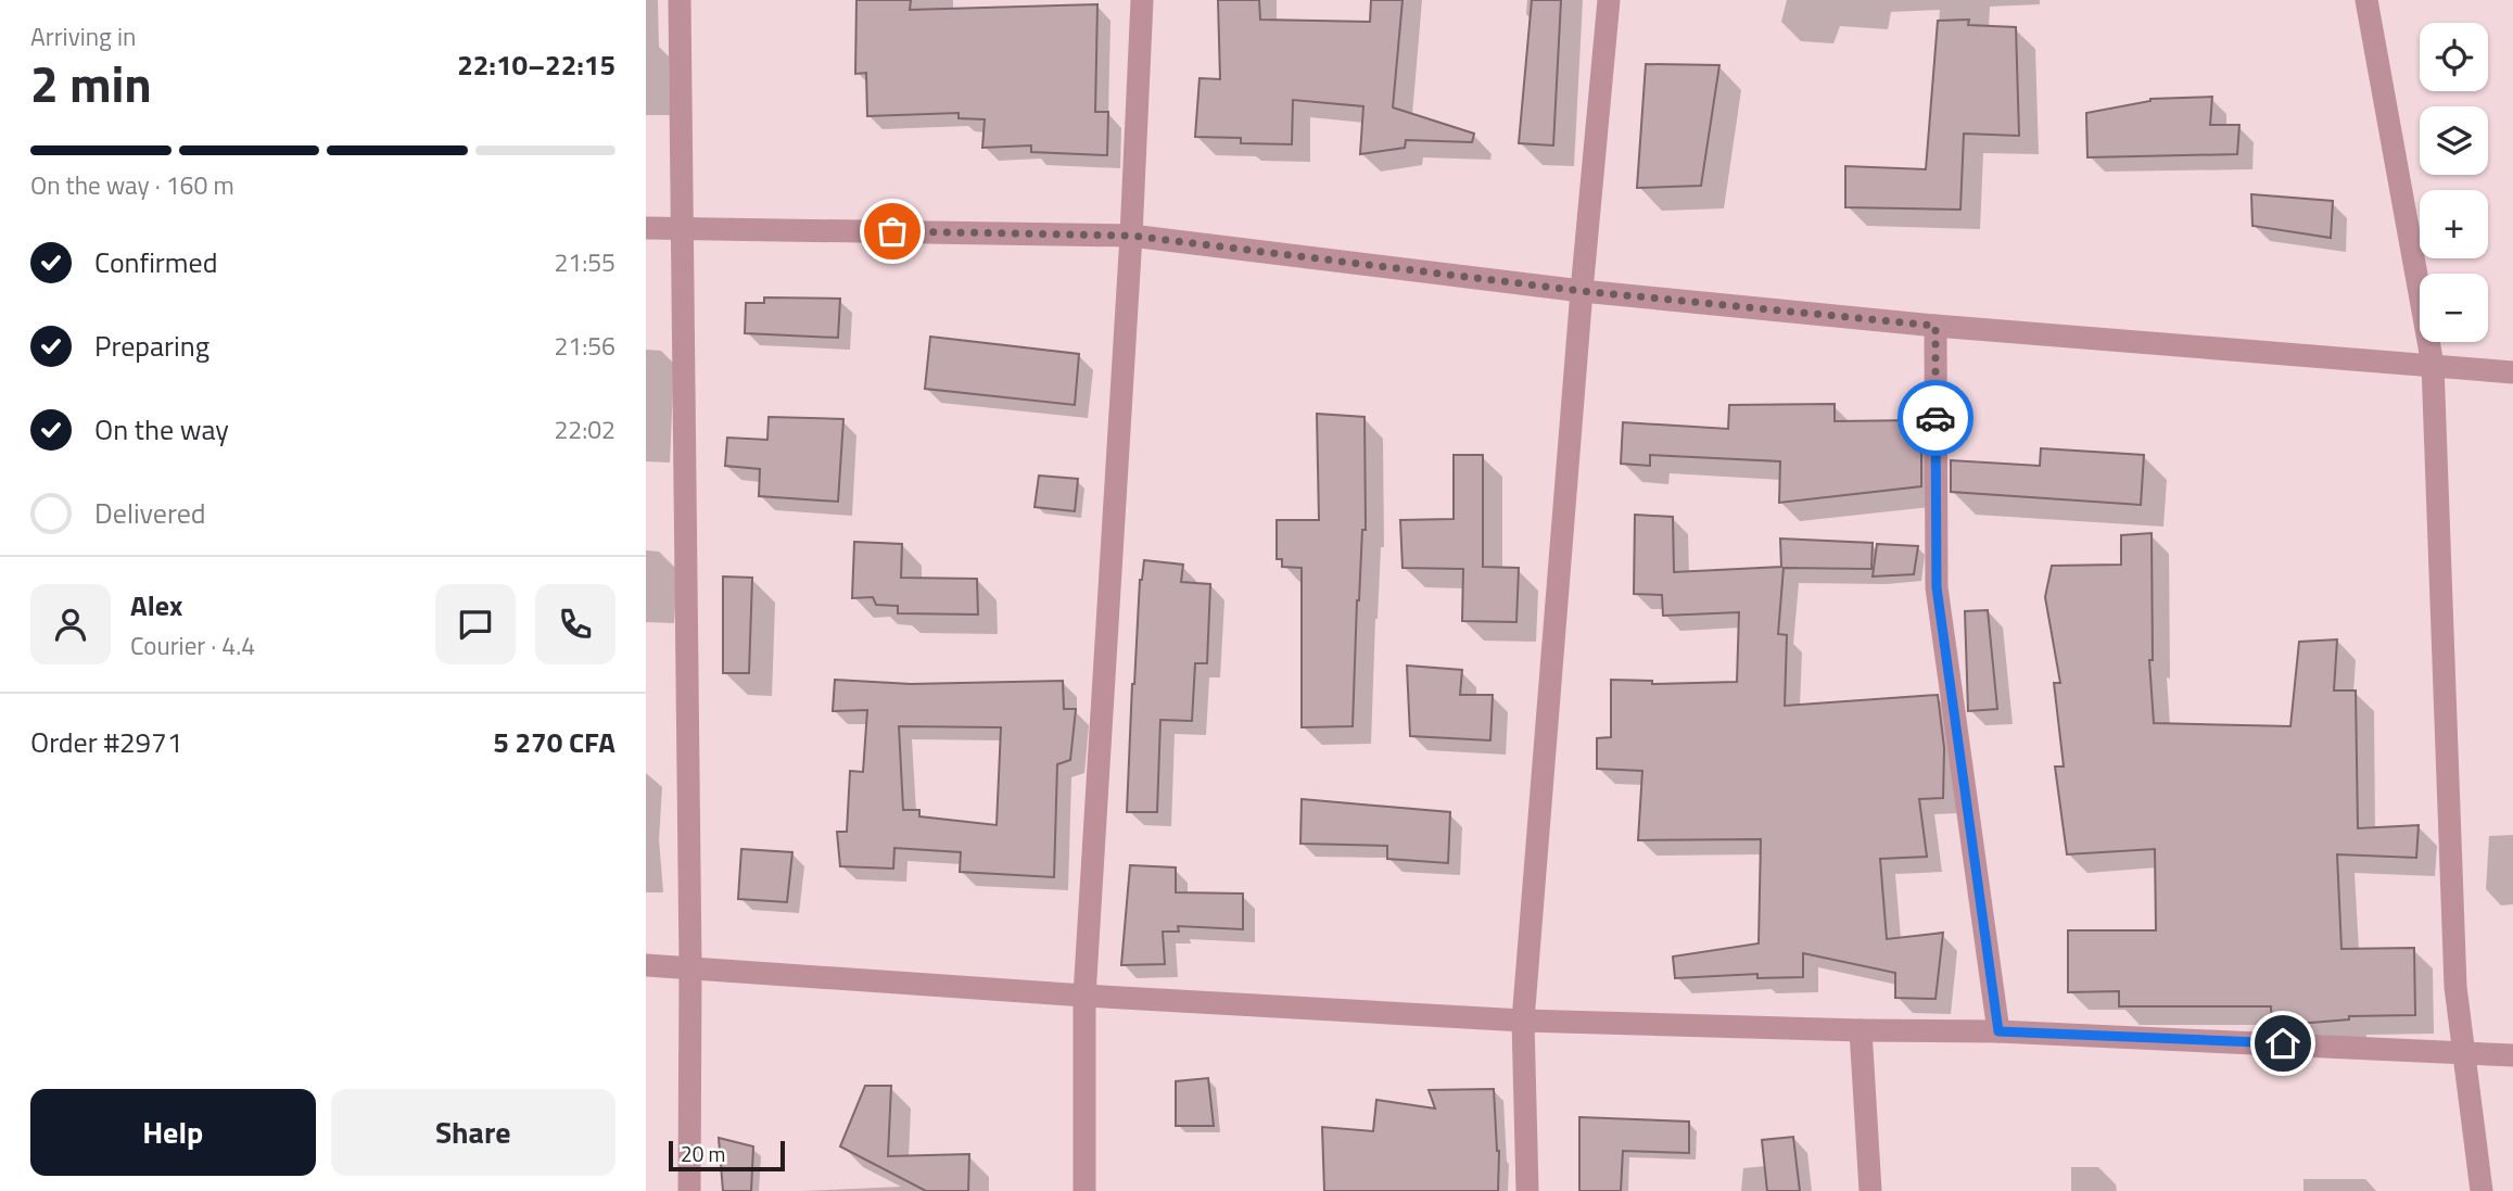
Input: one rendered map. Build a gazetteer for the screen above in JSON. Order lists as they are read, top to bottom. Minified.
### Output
{"scale_bar":"20 m","page":{"heading":["2 min","Arriving in","22:10–22:15"],"panel":["Alex","Courier · 4.4","Order #2971","5 270 CFA"],"map_buttons":["+","−"],"bar":"On the way · 160 m","list":[["Confirmed","21:55"],["Preparing","21:56"],["On the way","22:02"],"Delivered"],"buttons":["Help","Share"],"scale":"20 m"}}
